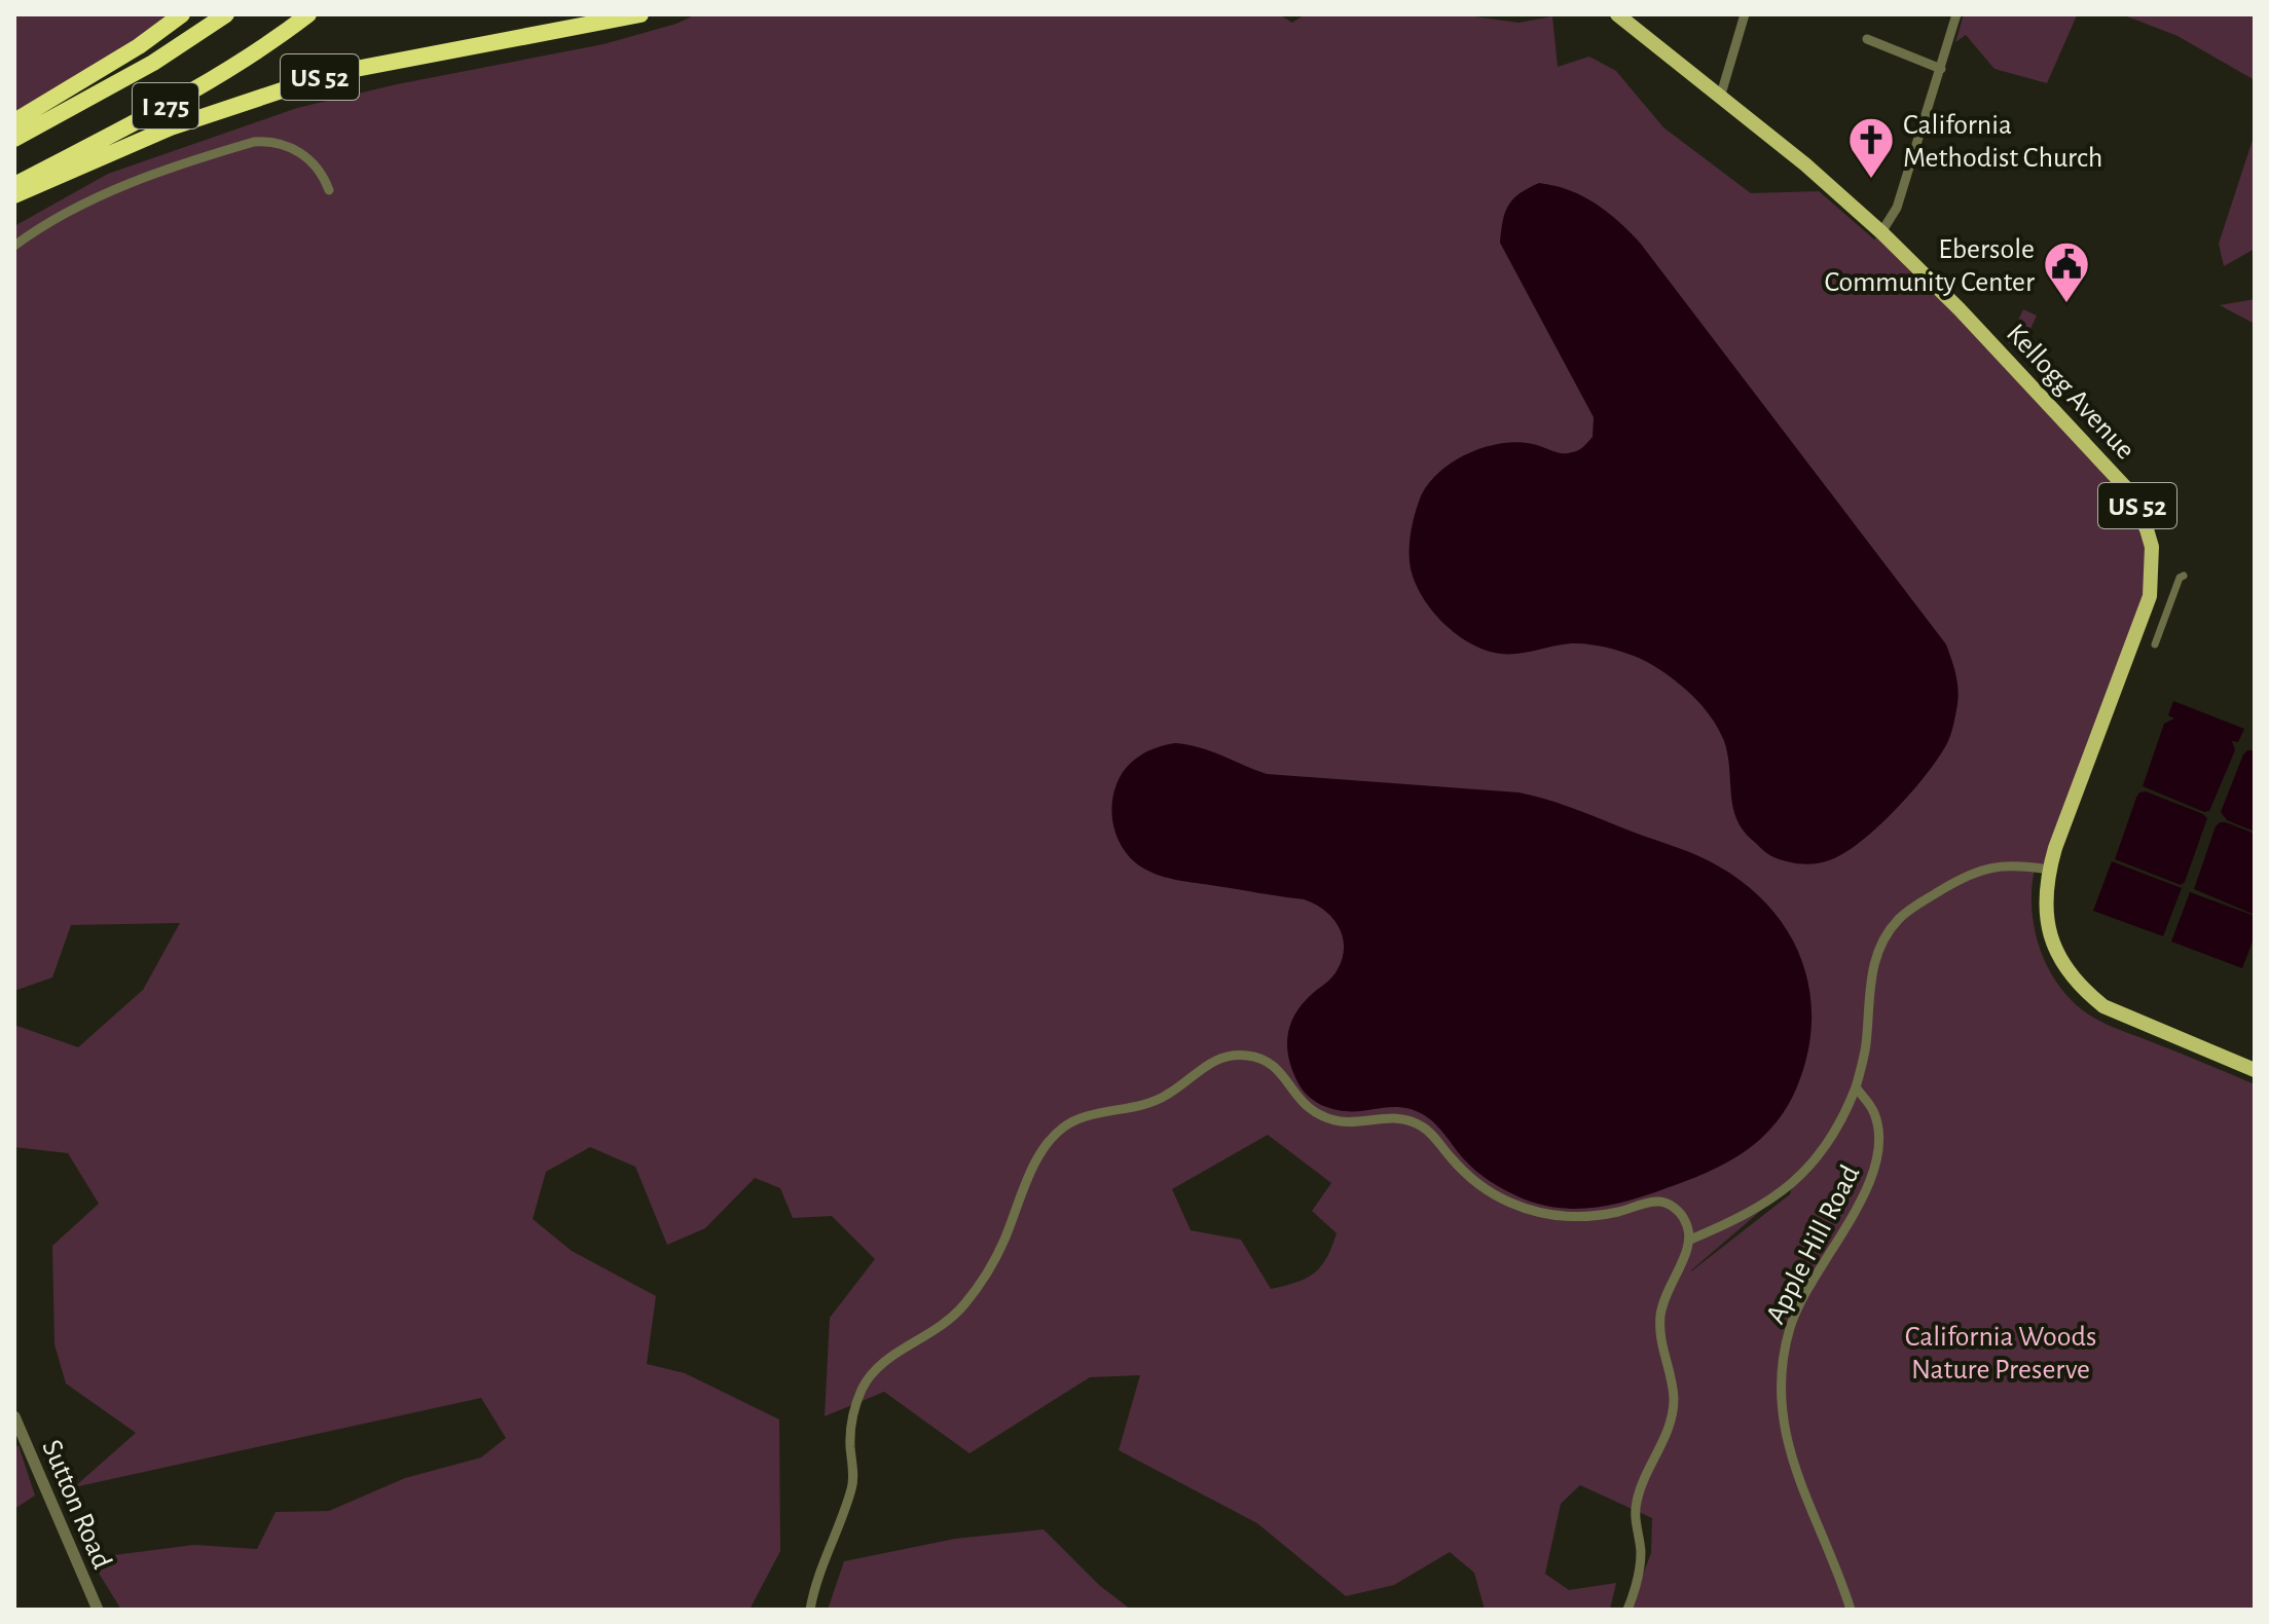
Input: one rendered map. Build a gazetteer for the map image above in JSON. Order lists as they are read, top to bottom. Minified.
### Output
{"streets":{"highway":["US 52","I 275"],"main road":["Kellogg Avenue"],"street":["Apple Hill Road","Sutton Road"]},"parks":["California Woods Nature Preserve"],"places":{"church":["California Methodist Church"],"public building":["Ebersole Community Center"]}}
